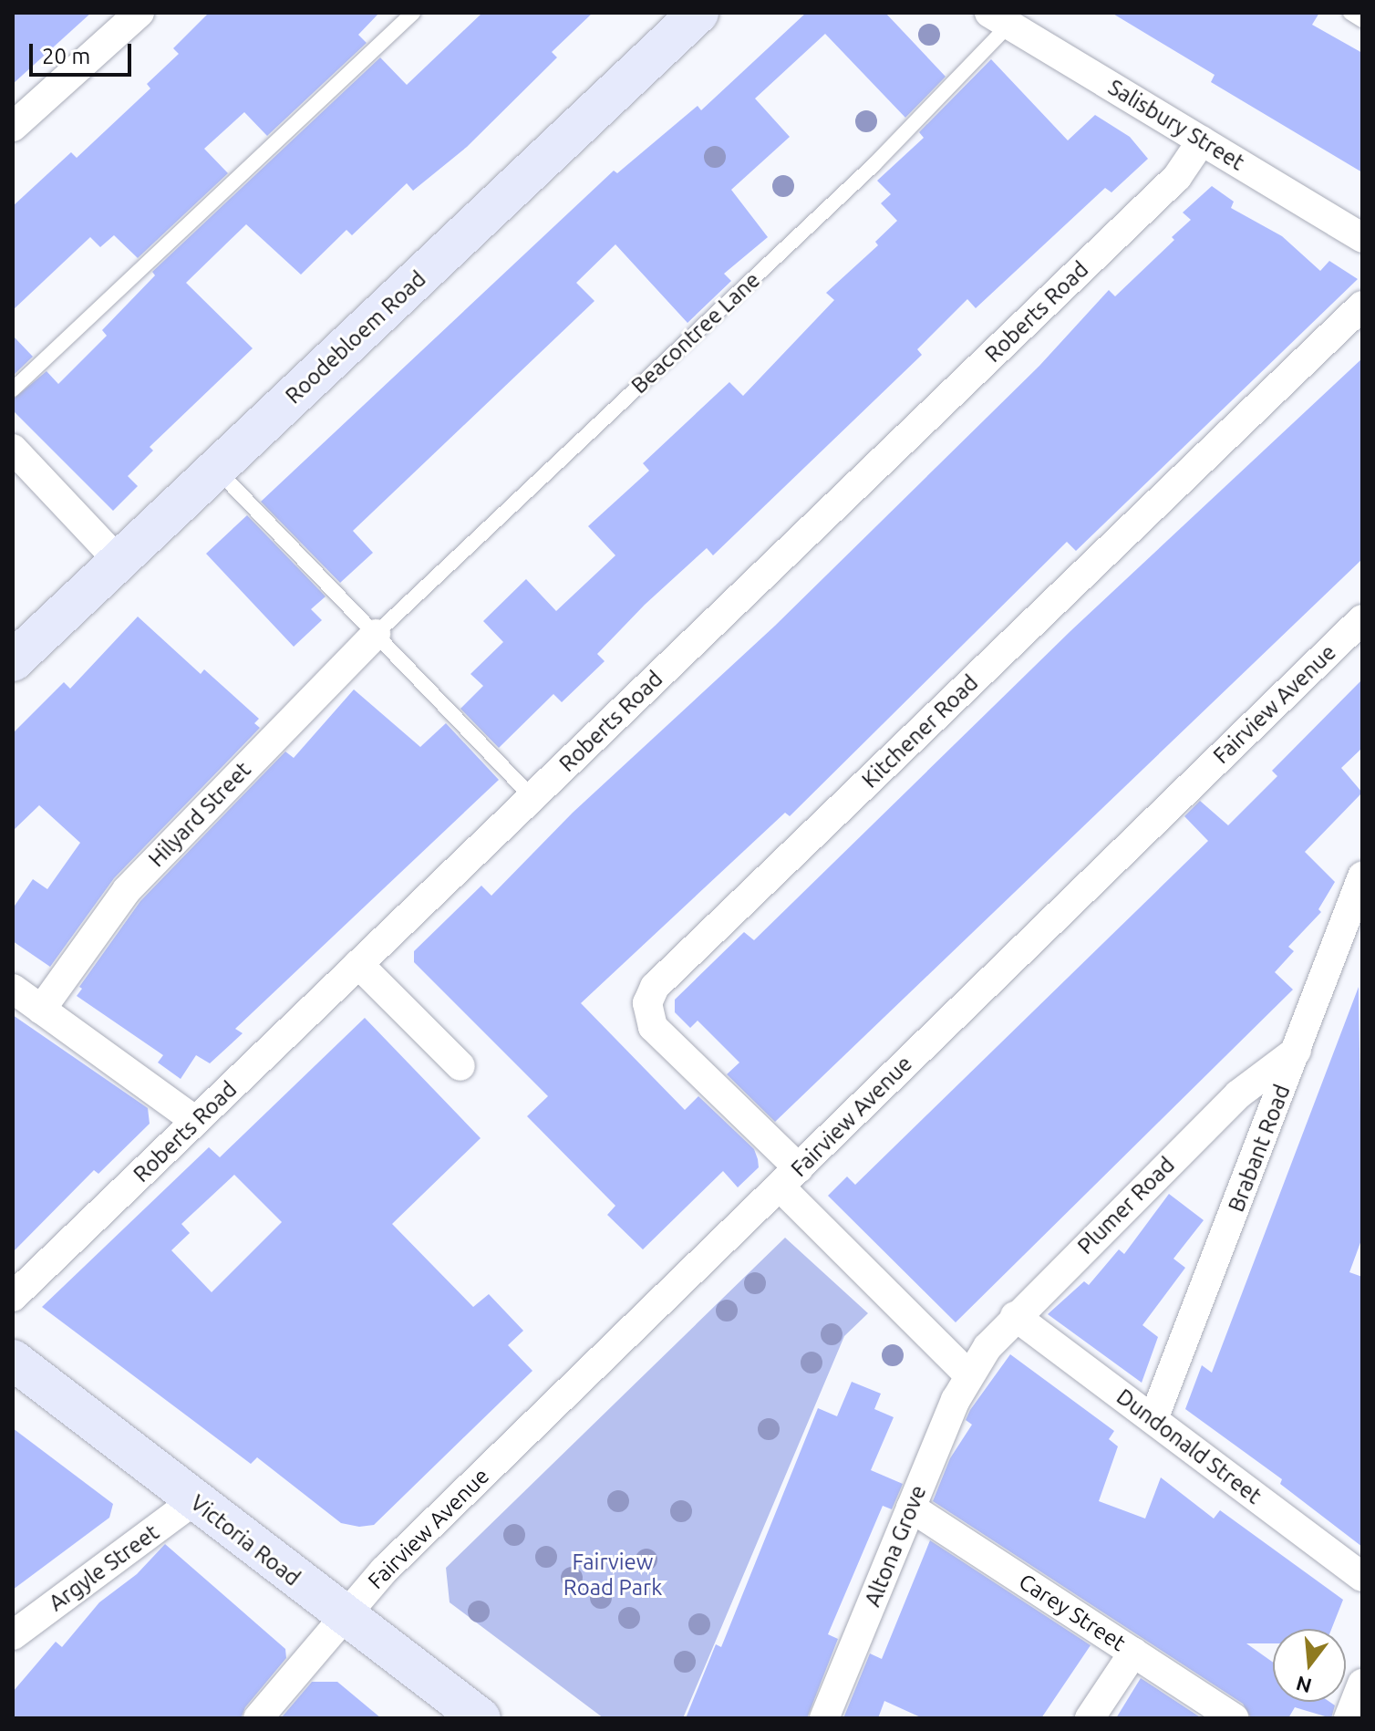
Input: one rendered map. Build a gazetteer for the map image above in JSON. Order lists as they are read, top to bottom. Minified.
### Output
{"streets":{"street":["Salisbury Street","Roberts Road","Roodebloem Road","Fairview Avenue","Kitchener Road","Hilyard Street","Brabant Road","Plumer Road","Dundonald Street","Victoria Road","Altona Grove","Argyle Street","Carey Street"],"lane":["Beacontree Lane"]},"crossings":[["Salisbury Street","Roberts Road"],["Salisbury Street","Beacontree Lane"],["Beacontree Lane","Hilyard Street"],["Fairview Avenue","Kitchener Road"],["Fairview Avenue","Victoria Road"],["Brabant Road","Plumer Road"],["Brabant Road","Dundonald Street"],["Plumer Road","Dundonald Street"],["Plumer Road","Altona Grove"],["Victoria Road","Argyle Street"],["Altona Grove","Carey Street"]],"parks":["Fairview Road Park"],"scale_bar":"20 m","north":"bottom"}
